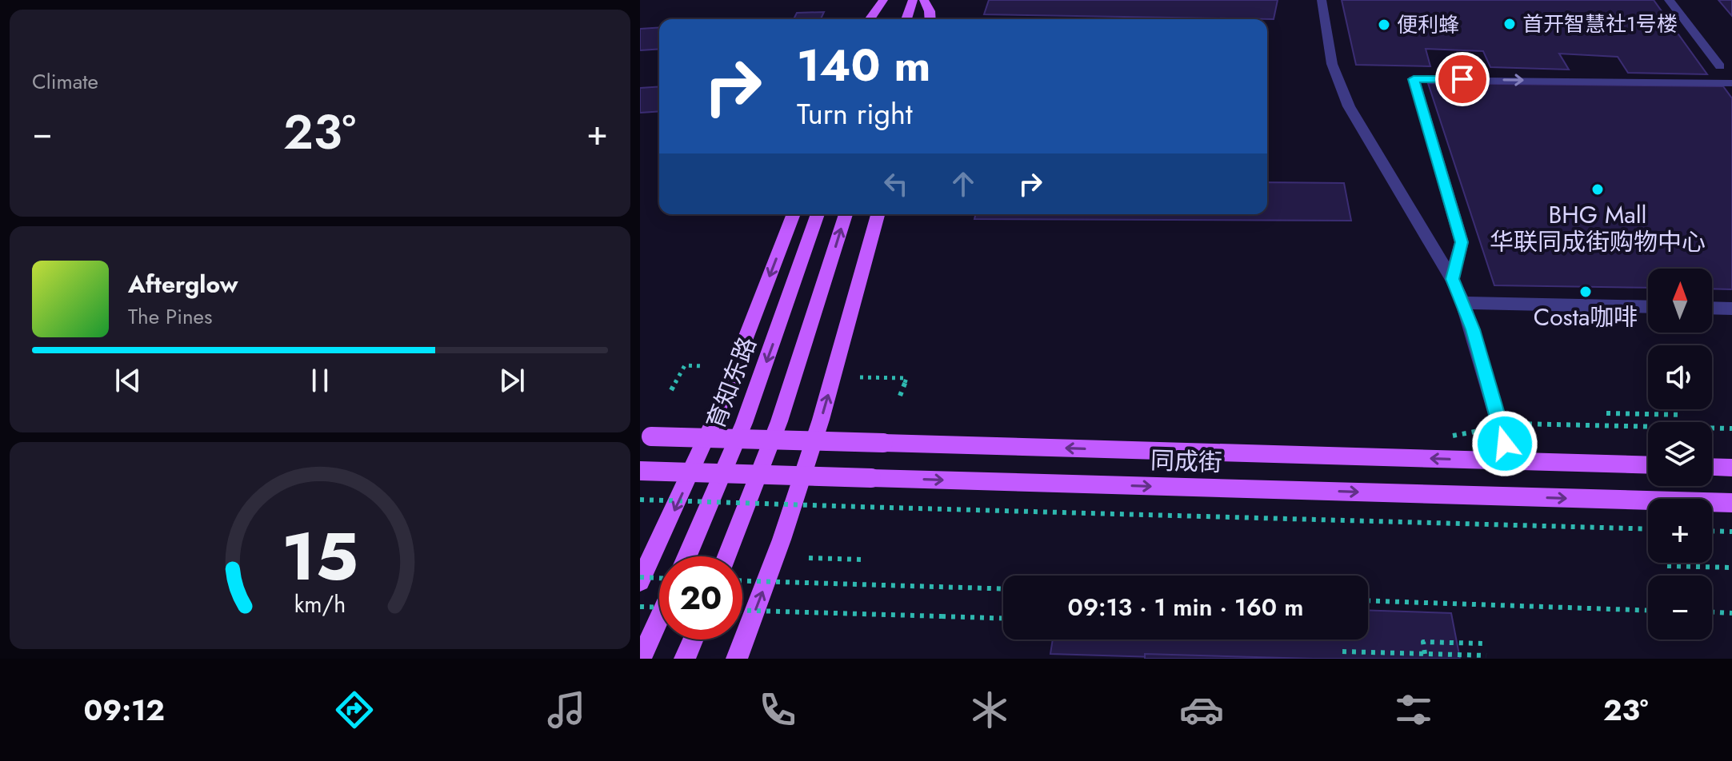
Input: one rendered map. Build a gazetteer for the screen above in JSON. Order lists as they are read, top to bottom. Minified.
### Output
{"streets":{"main road":["育知东路","同成街"]},"places":["首开智慧社1号楼","便利蜂","BHG Mall 华联同成街购物中心","Costa咖啡"],"north":"top","page":{"tile":"Climate","turn":["140 m","Turn right"],"heat":["−","23°","+"],"song":["Afterglow","The Pines"],"map_buttons":["+","−"],"limit":"20","trip":"09:13 · 1 min · 160 m","tabs":["09:12","23°"],"gauge":["15","km/h"]}}
